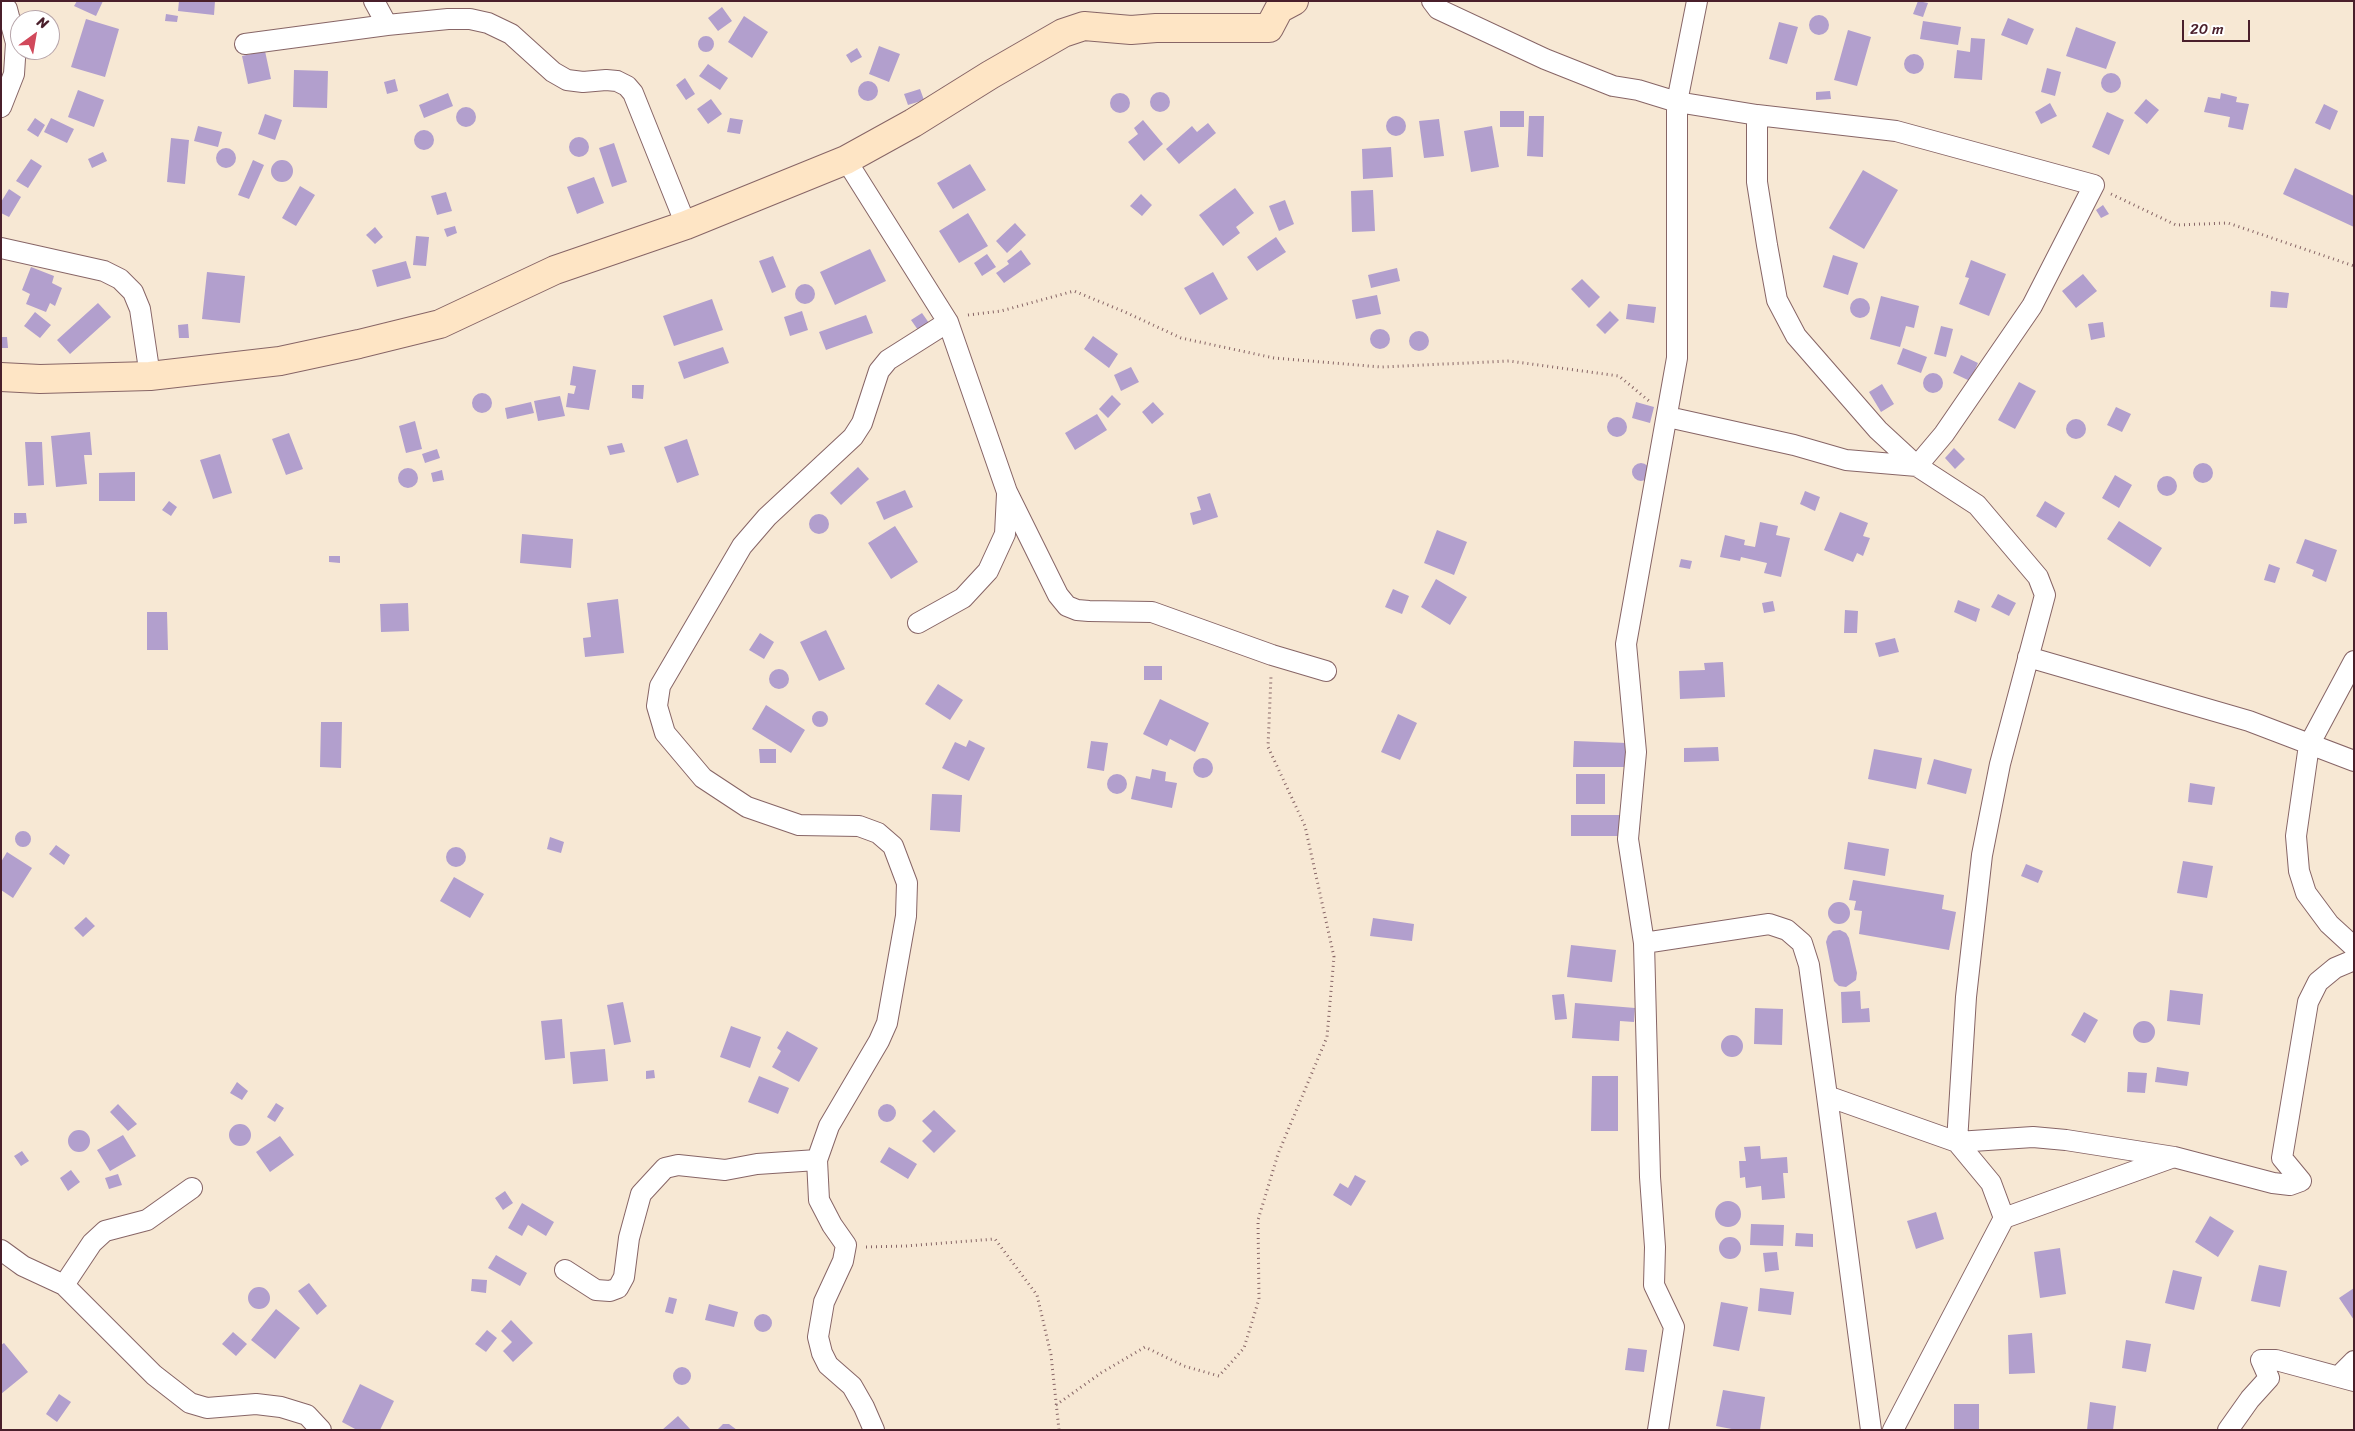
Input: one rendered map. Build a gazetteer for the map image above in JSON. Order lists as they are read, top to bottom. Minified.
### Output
{"scale_bar":"20 m","north":"top right"}
